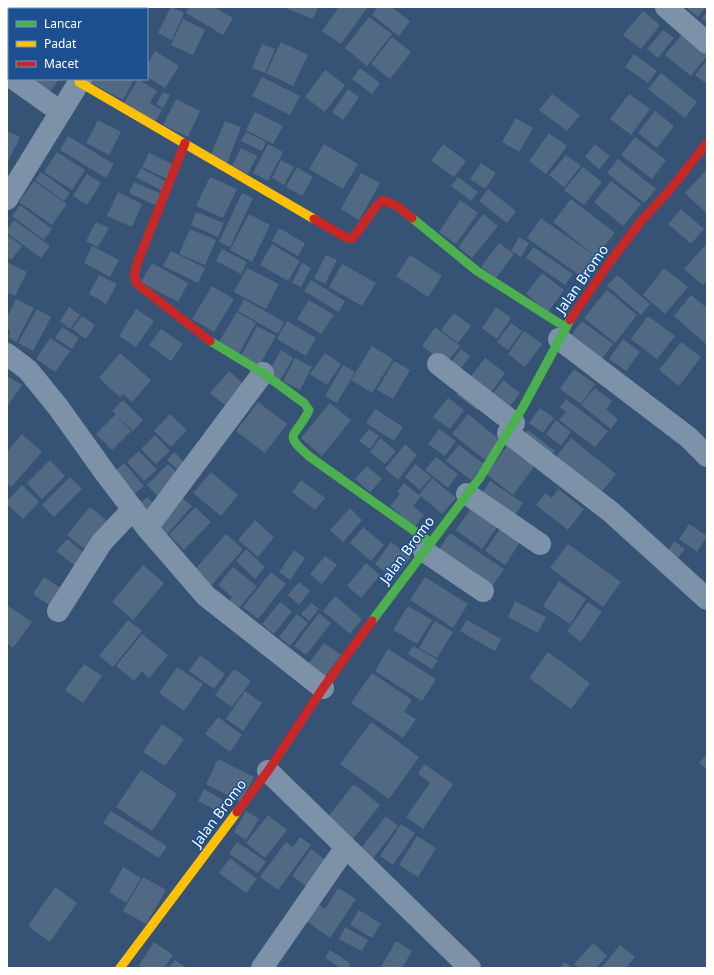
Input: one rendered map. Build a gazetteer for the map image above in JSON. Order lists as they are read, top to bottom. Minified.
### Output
{"streets":{"street":["Jalan Bromo"]},"legend":["Lancar","Padat","Macet"]}
